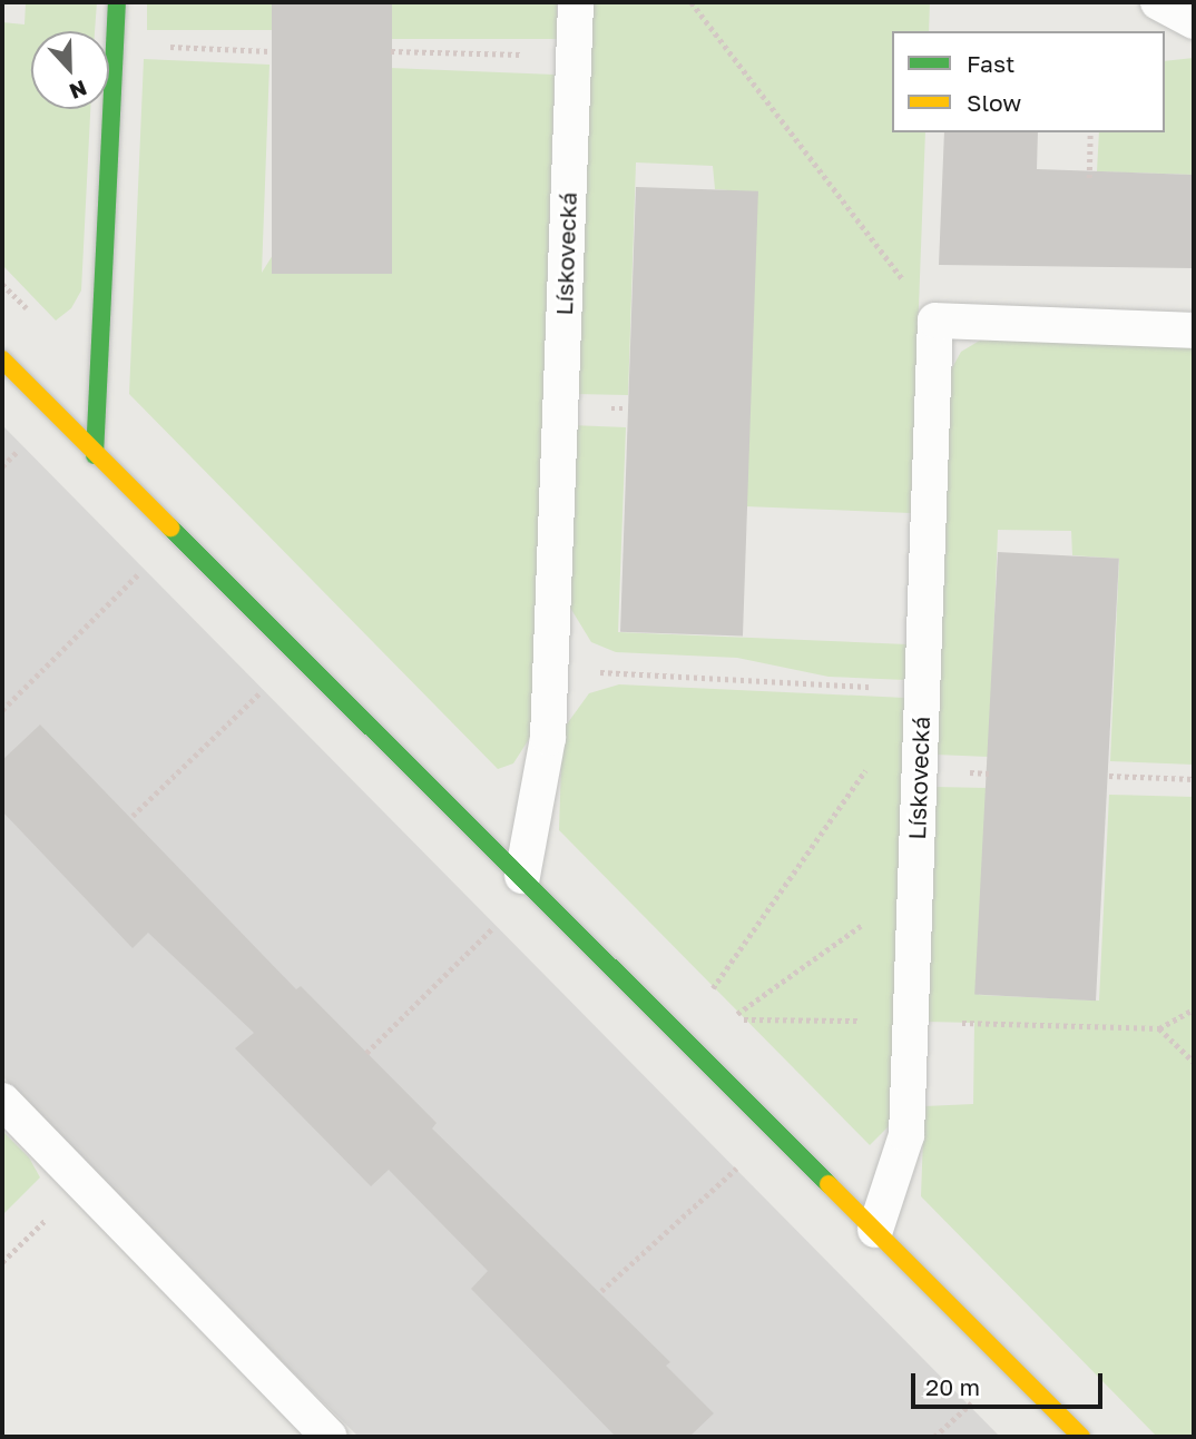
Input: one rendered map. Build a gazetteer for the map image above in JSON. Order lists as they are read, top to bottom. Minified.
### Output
{"streets":{"lane":["Lískovecká"]},"legend":["Fast","Slow"],"scale_bar":"20 m","north":"bottom"}
